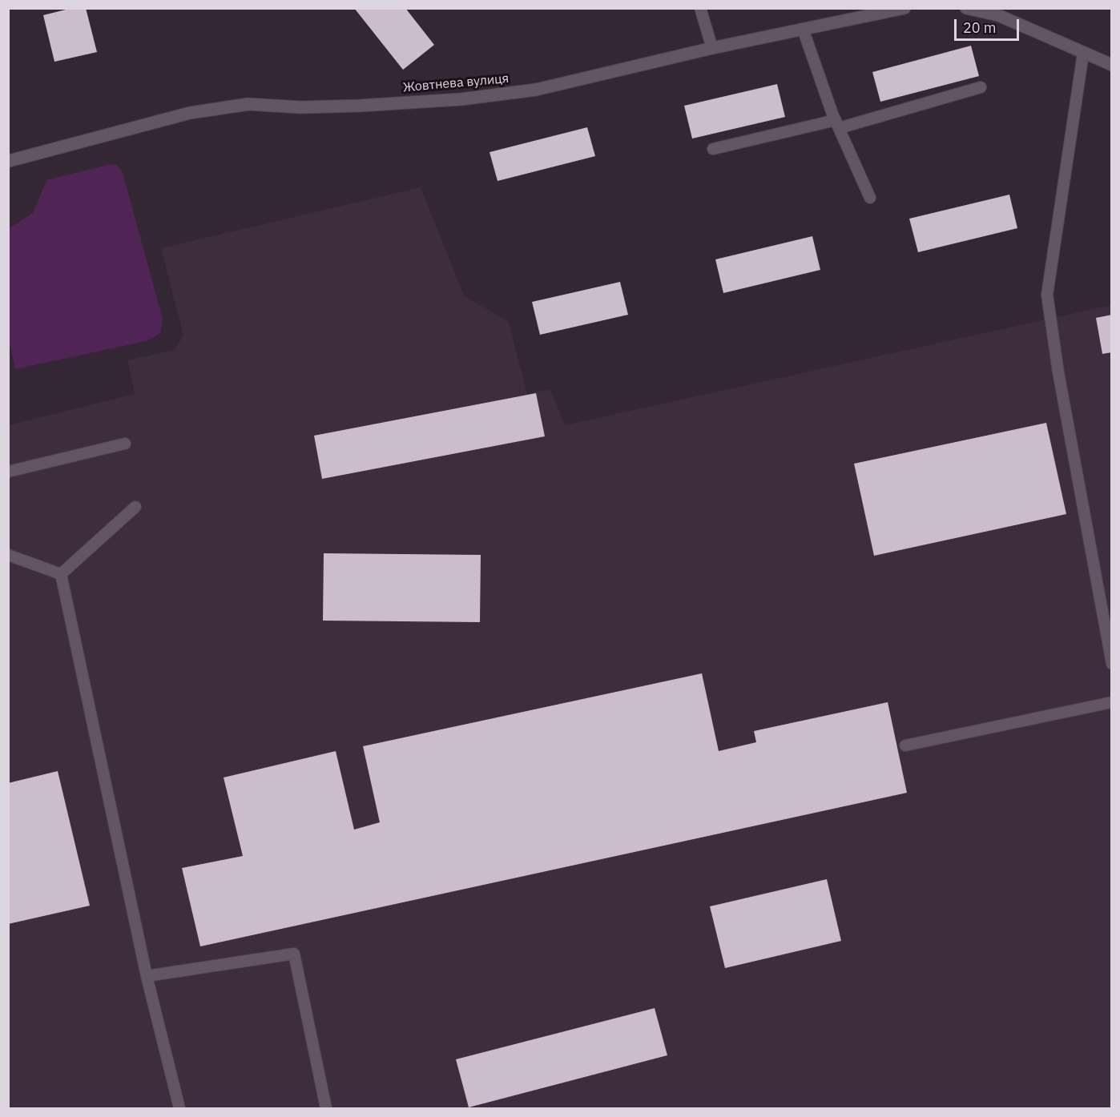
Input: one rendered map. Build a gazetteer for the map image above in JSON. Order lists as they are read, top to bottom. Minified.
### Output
{"streets":{"street":["Жовтнева вулиця"]},"scale_bar":"20 m"}
